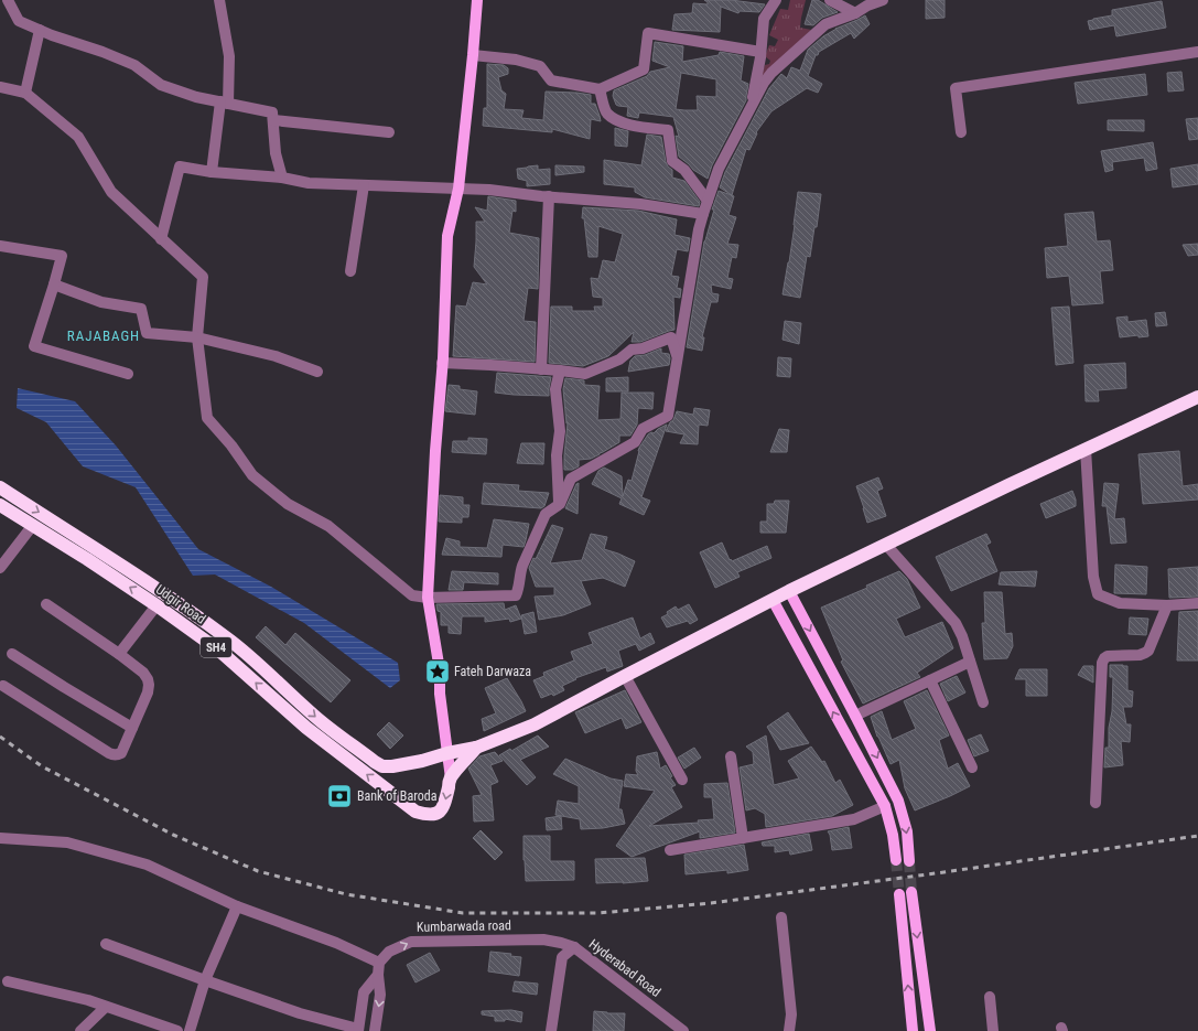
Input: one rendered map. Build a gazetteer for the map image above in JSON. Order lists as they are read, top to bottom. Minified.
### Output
{"streets":{"highway":["Udgir Road","SH4"],"street":["Kumbarwada road","Hyderabad Road"]},"crossings":[["Kumbarwada road","Hyderabad Road"]],"one_way":["Kumbarwada road"],"districts":["RAJABAGH"],"places":{"place":["Fateh Darwaza"],"bank":["Bank of Baroda"]}}
